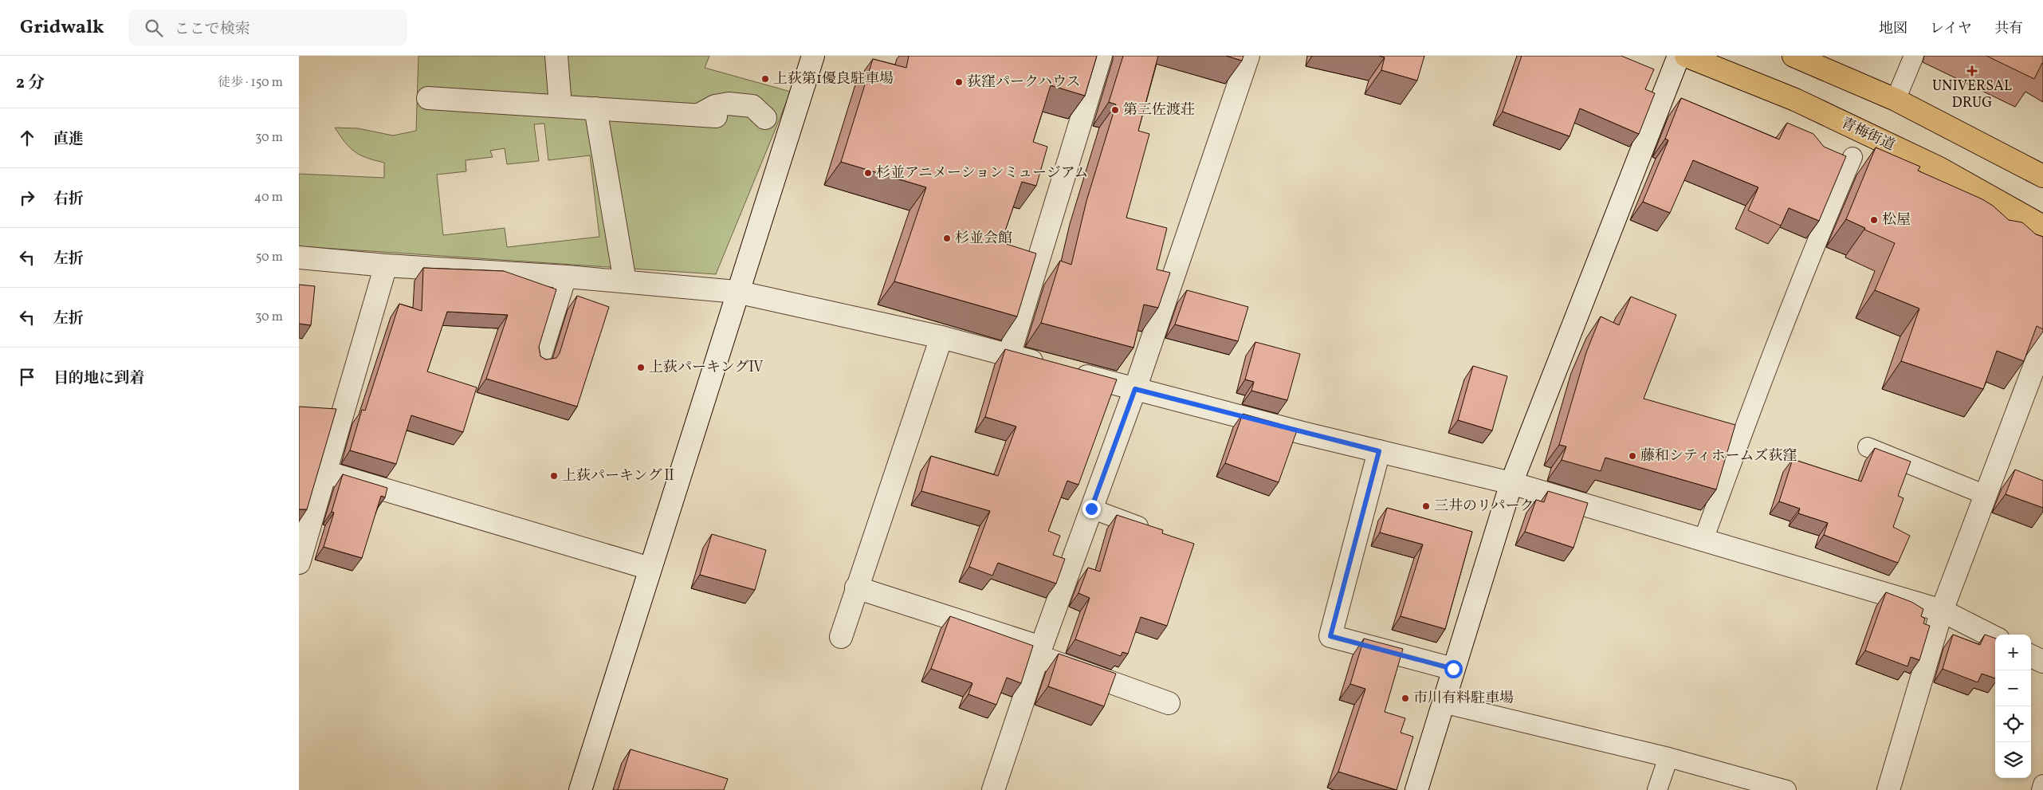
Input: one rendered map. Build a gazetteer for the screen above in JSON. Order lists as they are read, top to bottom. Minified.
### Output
{"streets":{"main road":["青梅街道"]},"places":{"health":["UNIVERSAL DRUG"],"other":["上荻第1優良駐車場","荻窪パークハウス","第三佐渡荘","杉並アニメーションミュージアム","松屋","杉並会館","上荻パーキングⅣ","藤和シティホームズ荻窪","上荻パーキングⅡ","三井のリパーク","市川有料駐車場"]},"page":{"header":"Gridwalk","search":"ここで検索","nav":["地図","レイヤ","共有"],"heading":["2 分","徒歩 · 150 m"],"list":[["直進","30 m"],["右折","40 m"],["左折","50 m"],["左折","30 m"],"目的地に到着"],"map_buttons":["+","−"]}}
